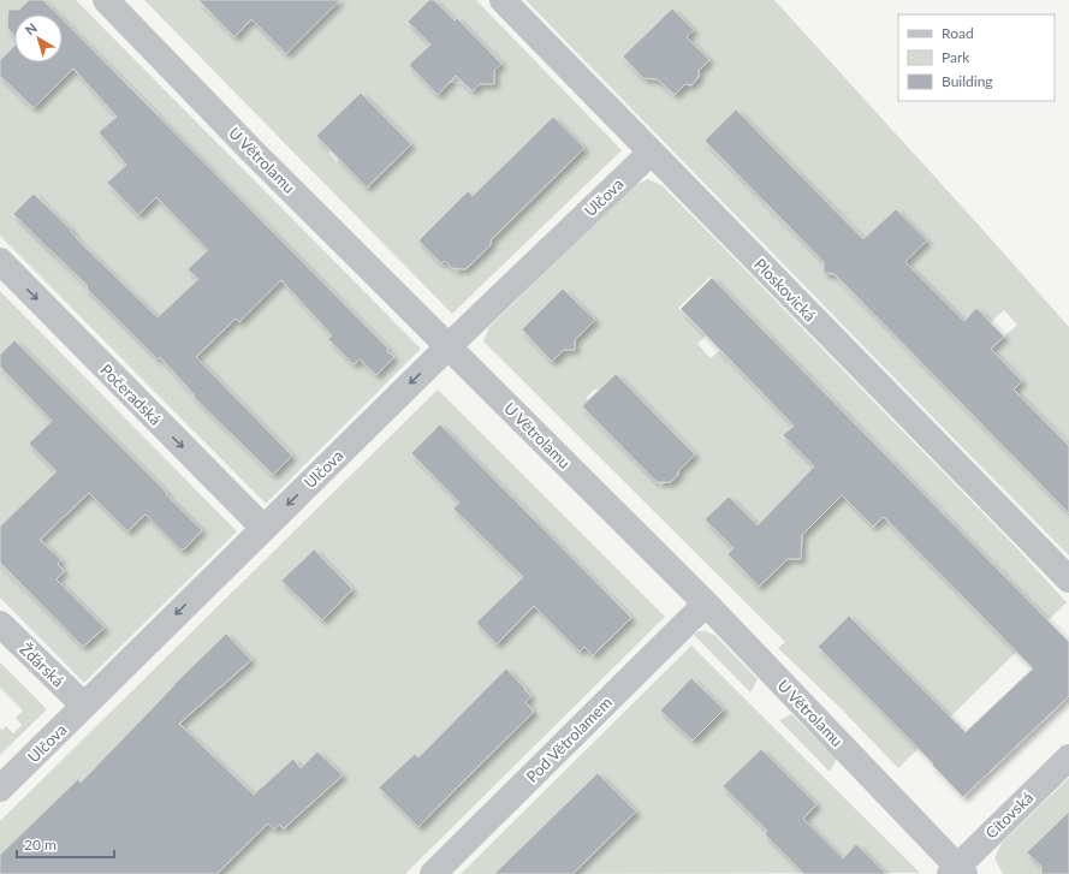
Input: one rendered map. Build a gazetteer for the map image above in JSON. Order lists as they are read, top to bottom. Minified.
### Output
{"streets":{"street":["U Větrolamu","Ulčova","Ploskovická","Počeradská","Žďárská","Pod Větrolamem","Cítovská"]},"crossings":[["U Větrolamu","Ulčova"],["U Větrolamu","Pod Větrolamem"],["U Větrolamu","Cítovská"],["Ulčova","Ploskovická"],["Ulčova","Počeradská"],["Ulčova","Žďárská"]],"one_way":["Ulčova","Počeradská"],"legend":["Road","Park","Building"],"scale_bar":"20 m","north":"top left"}
